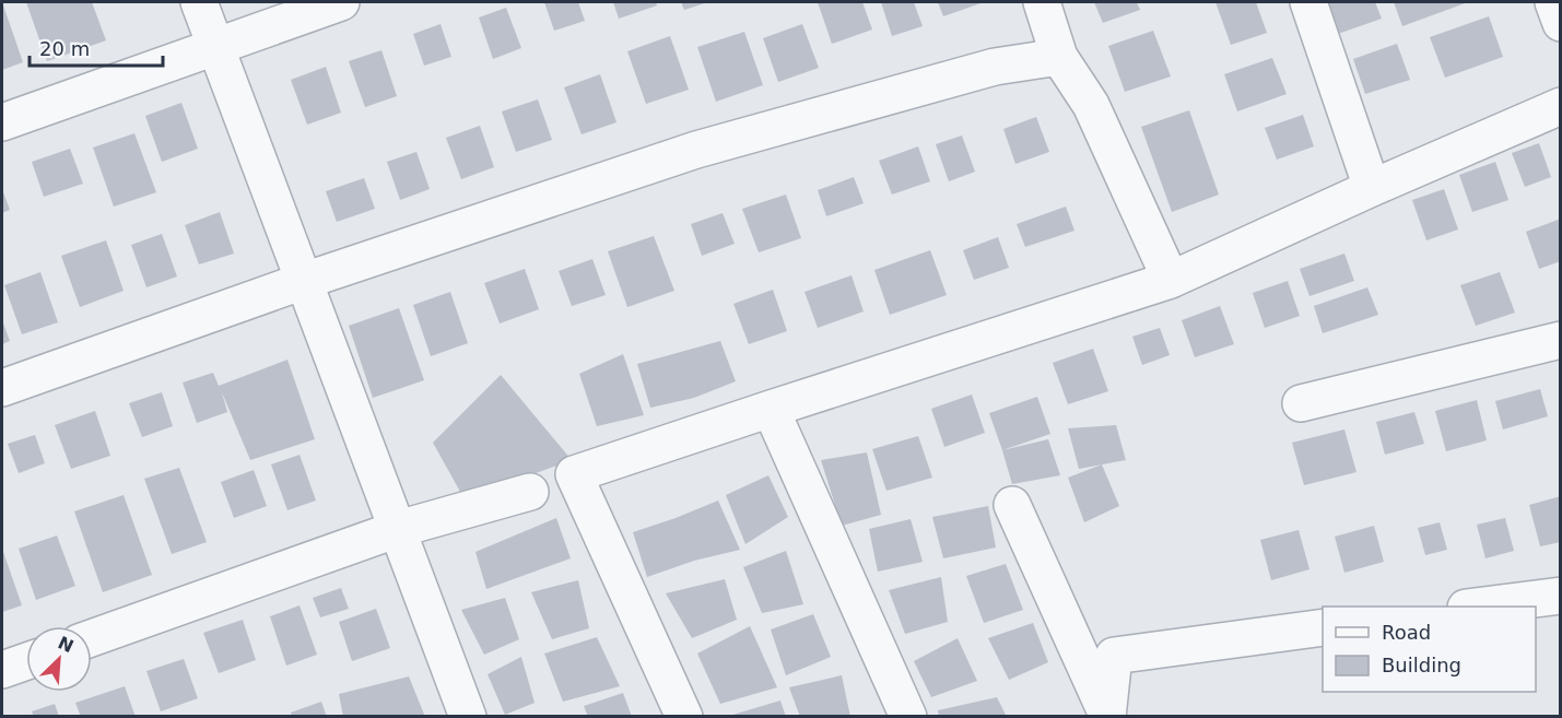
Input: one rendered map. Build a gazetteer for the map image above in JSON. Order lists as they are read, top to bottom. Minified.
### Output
{"legend":["Road","Building"],"scale_bar":"20 m","north":"top right"}
